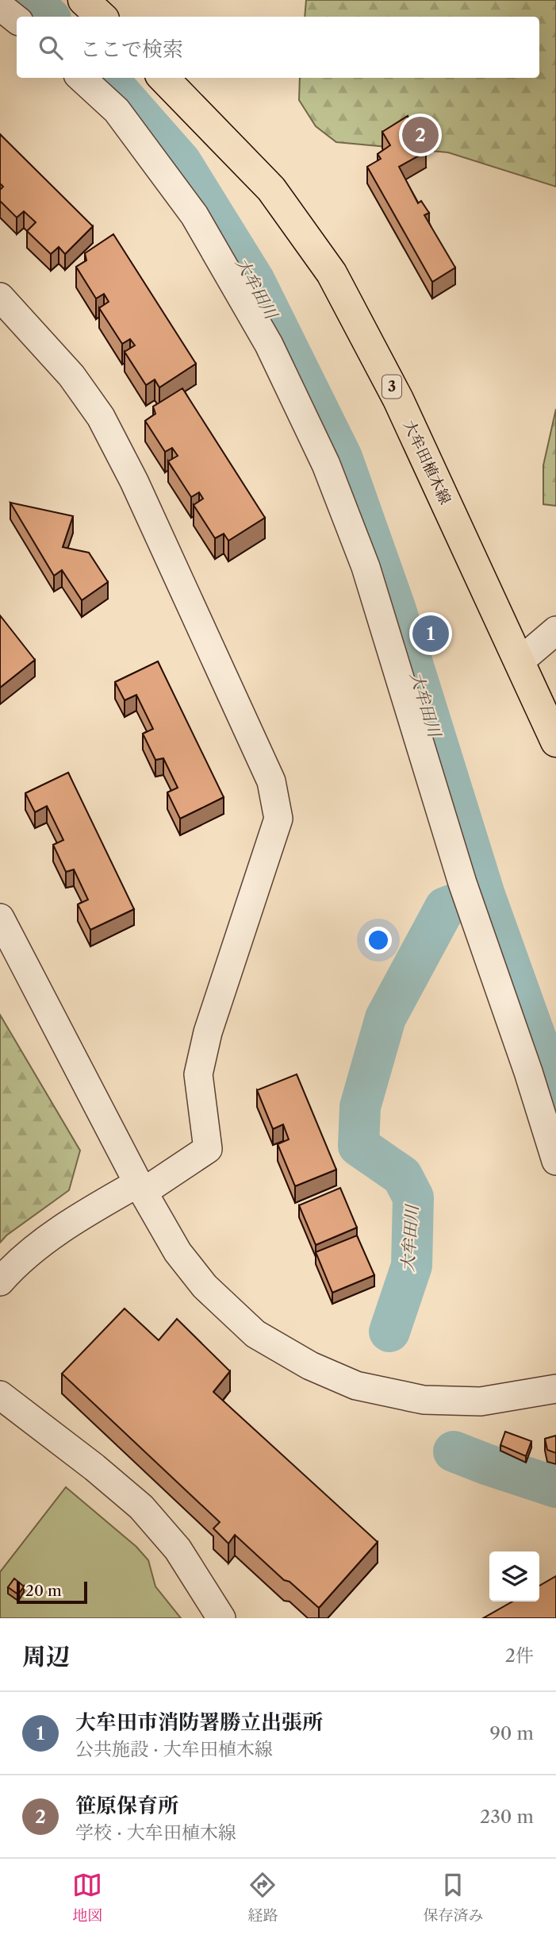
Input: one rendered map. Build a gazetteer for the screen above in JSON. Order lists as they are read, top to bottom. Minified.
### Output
{"streets":{"main road":["3","大牟田植木線"]},"water":["大牟田川"],"scale_bar":"20 m","page":{"search":"ここで検索","pins":["2","1"],"scale":"20 m","heading":["周辺","2件"],"list":[{"mark":"1","name":"大牟田市消防署勝立出張所","note":"公共施設 · 大牟田植木線","value":"90 m"},{"mark":"2","name":"笹原保育所","note":"学校 · 大牟田植木線","value":"230 m"}],"nav":["地図","経路","保存済み"]}}
